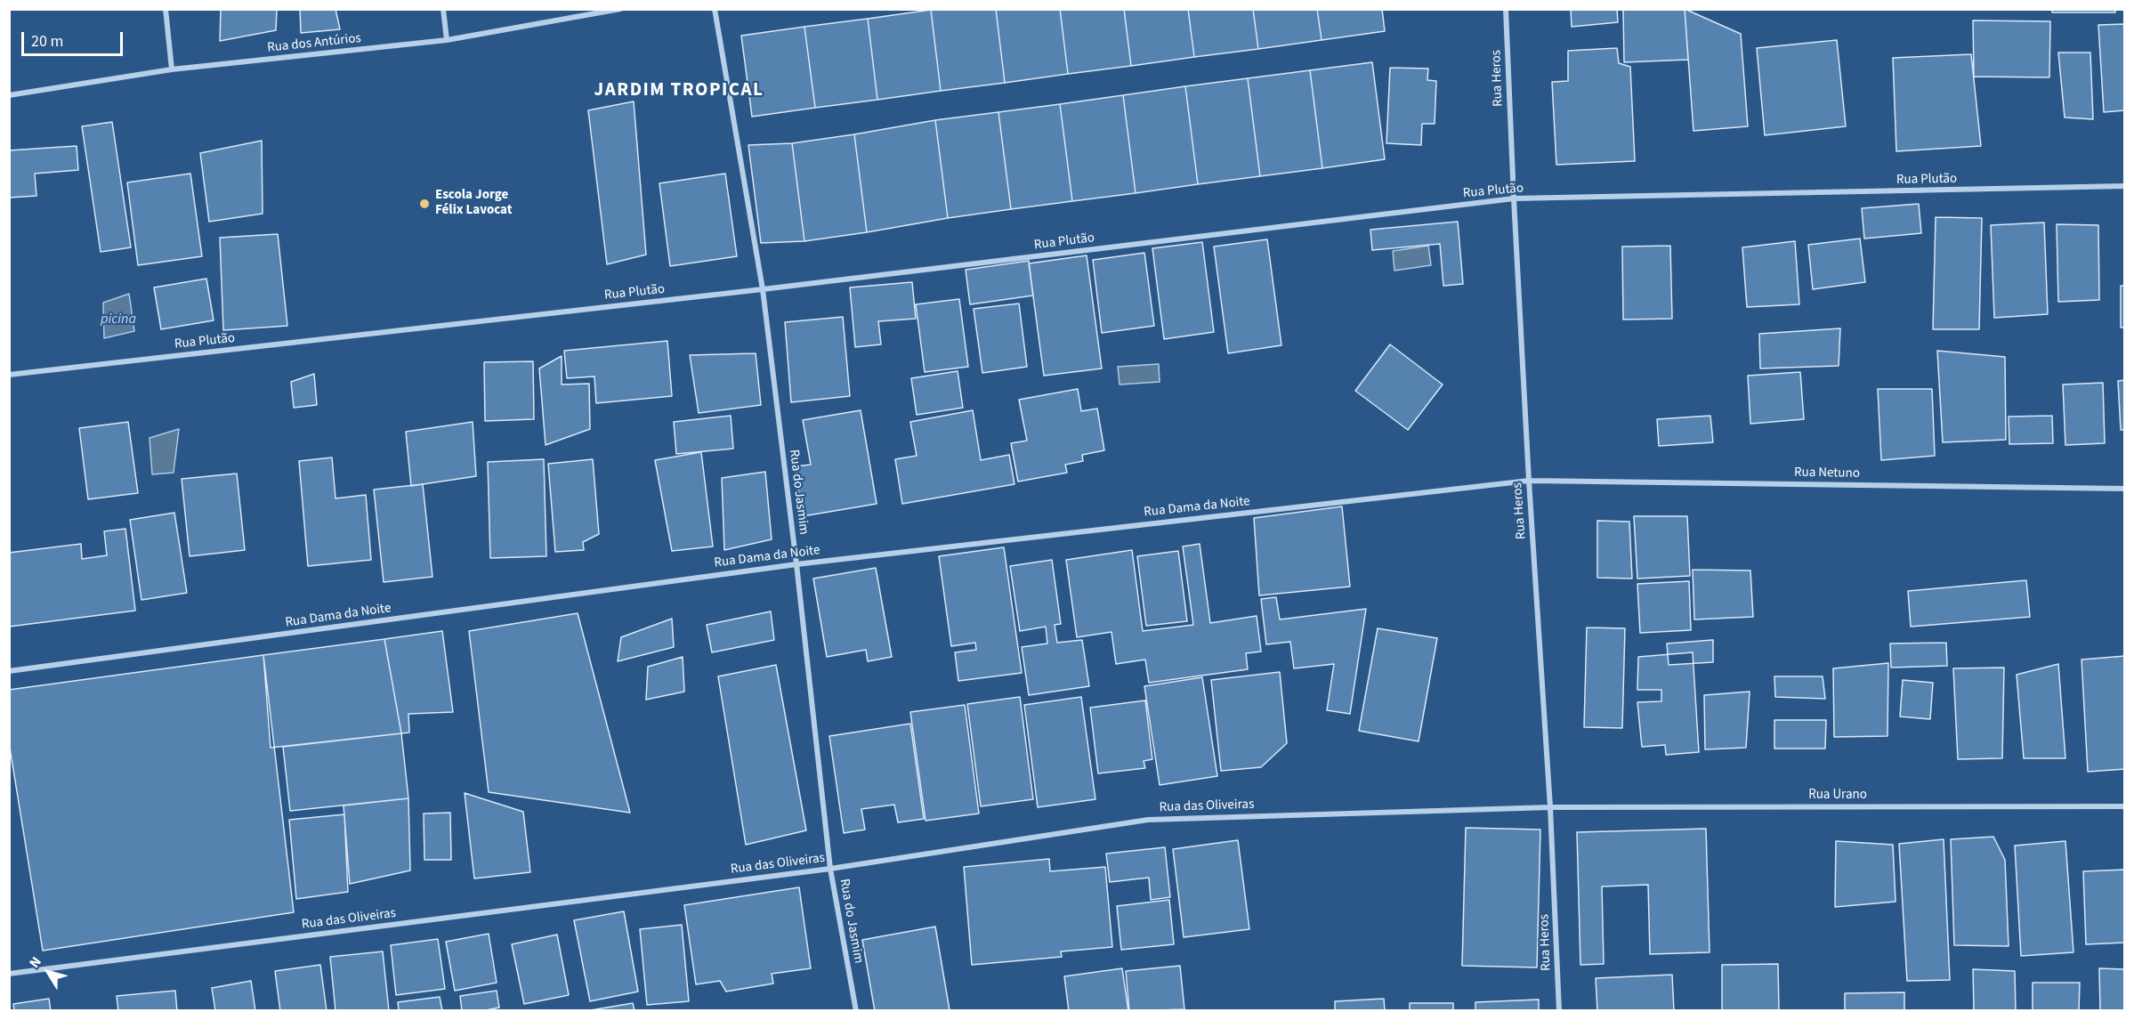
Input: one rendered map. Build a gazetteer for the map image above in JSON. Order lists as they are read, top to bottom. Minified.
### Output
{"streets":{"street":["Rua dos Antúrios","Rua Heros","Rua Plutão","Rua Netuno","Rua do Jasmim","Rua Dama da Noite","Rua Urano","Rua das Oliveiras"]},"crossings":[["Rua Heros","Rua Plutão"],["Rua Heros","Rua Netuno"],["Rua Heros","Rua Dama da Noite"],["Rua Heros","Rua Urano"],["Rua Heros","Rua das Oliveiras"],["Rua Plutão","Rua do Jasmim"],["Rua Netuno","Rua Dama da Noite"],["Rua do Jasmim","Rua Dama da Noite"],["Rua do Jasmim","Rua das Oliveiras"],["Rua Urano","Rua das Oliveiras"]],"districts":["JARDIM TROPICAL"],"water":["picina"],"places":["Escola Jorge Félix Lavocat"],"scale_bar":"20 m","north":"top left"}
